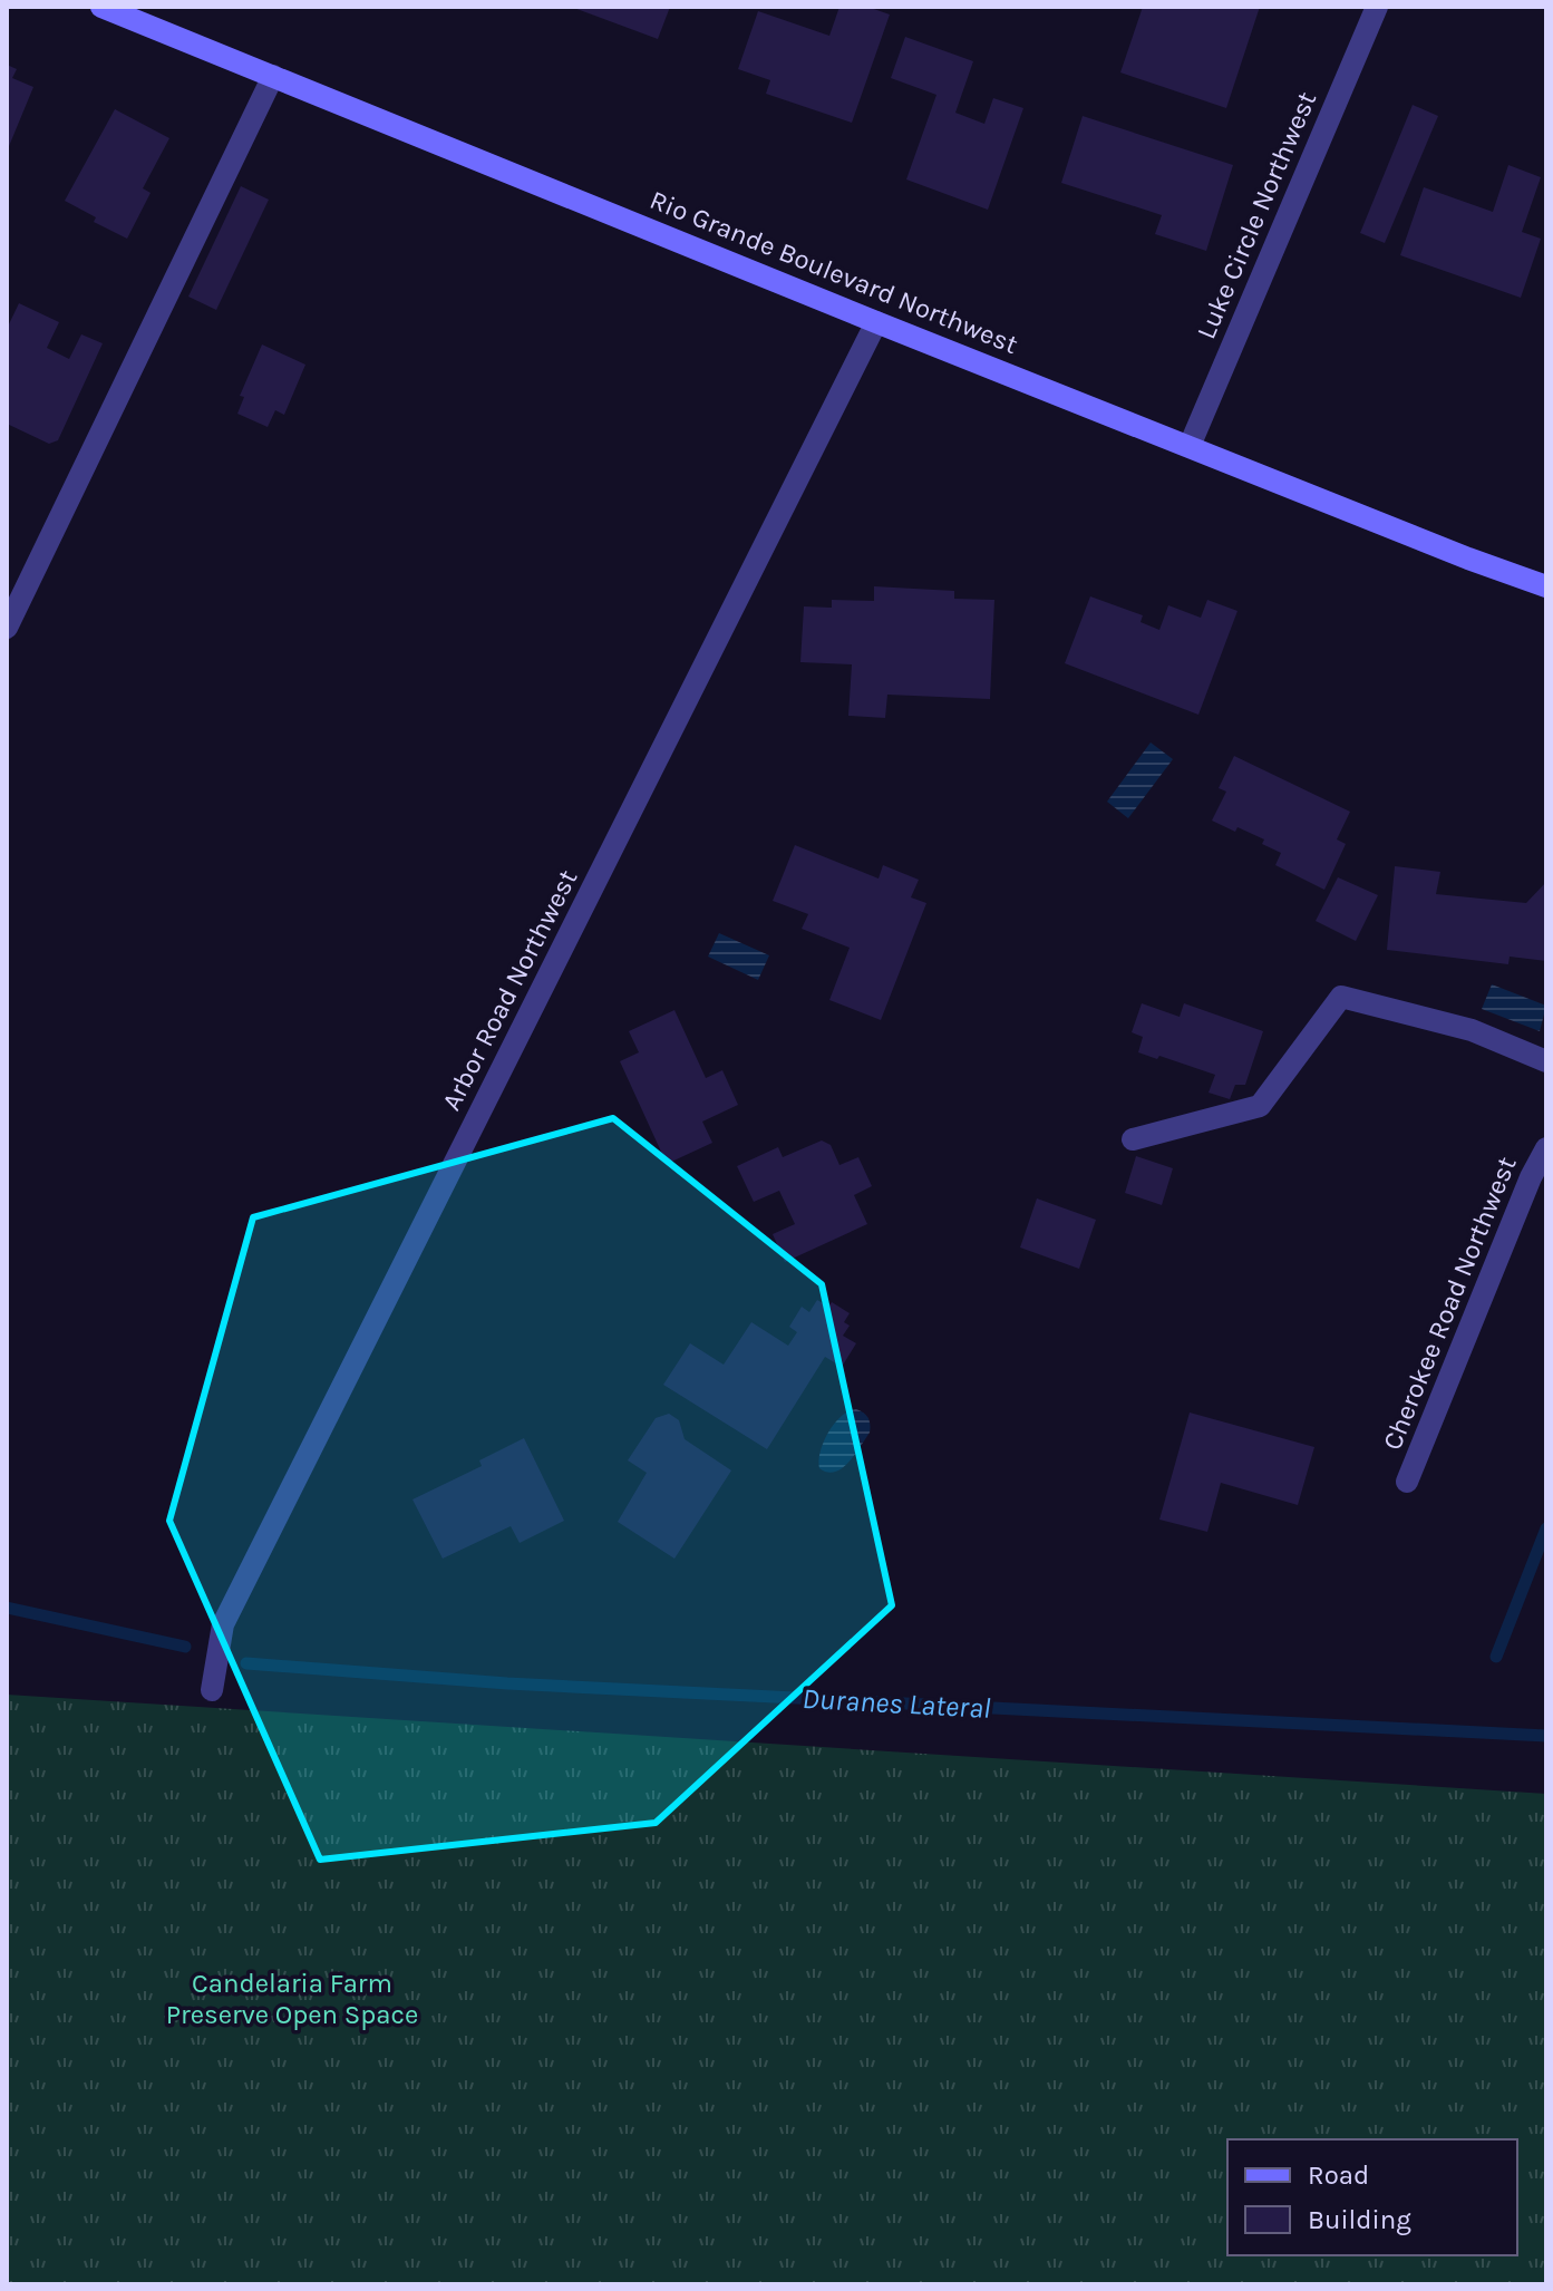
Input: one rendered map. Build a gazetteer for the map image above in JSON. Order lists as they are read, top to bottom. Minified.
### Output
{"streets":{"main road":["Rio Grande Boulevard Northwest"],"street":["Luke Circle Northwest","Arbor Road Northwest","Cherokee Road Northwest"]},"crossings":[["Luke Circle Northwest","Rio Grande Boulevard Northwest"],["Rio Grande Boulevard Northwest","Arbor Road Northwest"]],"water":["Duranes Lateral"],"parks":["Candelaria Farm Preserve Open Space"],"legend":["Road","Building"]}
